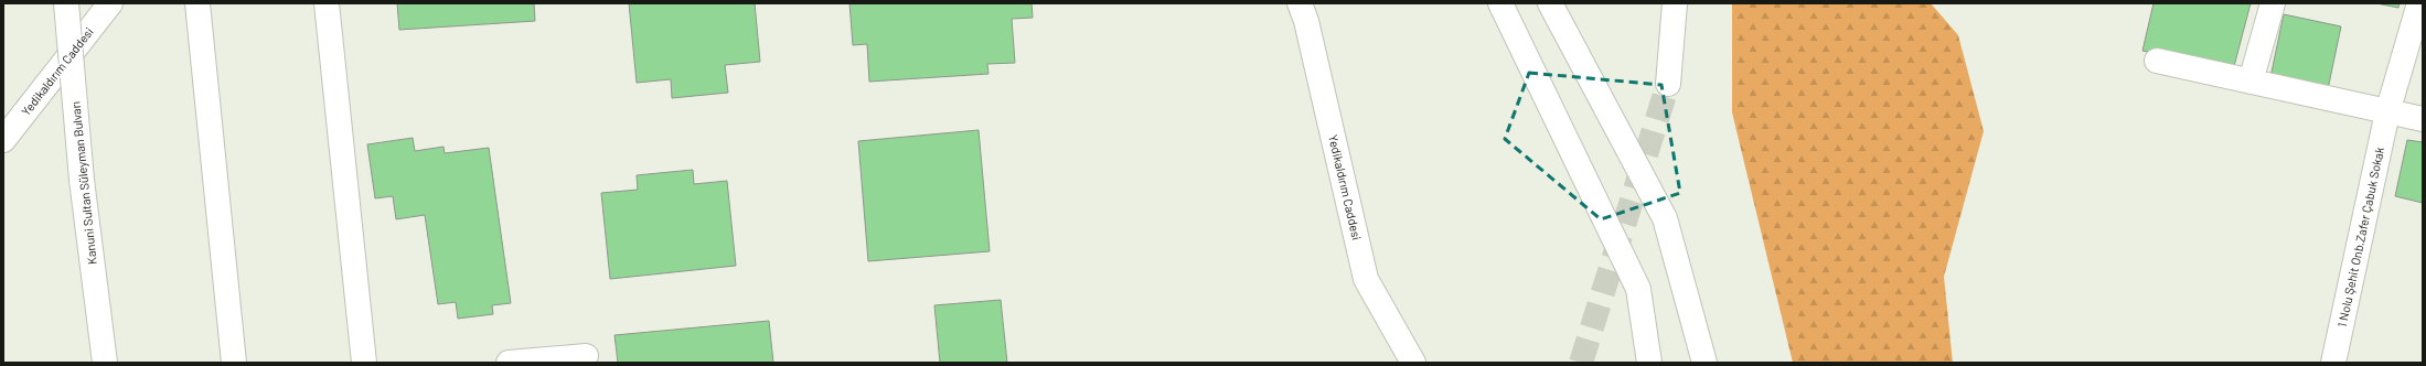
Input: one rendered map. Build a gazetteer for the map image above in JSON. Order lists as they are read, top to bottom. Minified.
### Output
{"streets":{"street":["Yedikaldırım Caddesi","Kanuni Sultan Süleyman Bulvarı","1 Nolu Şehit Onb.Zafer Çabuk Sokak"]}}
